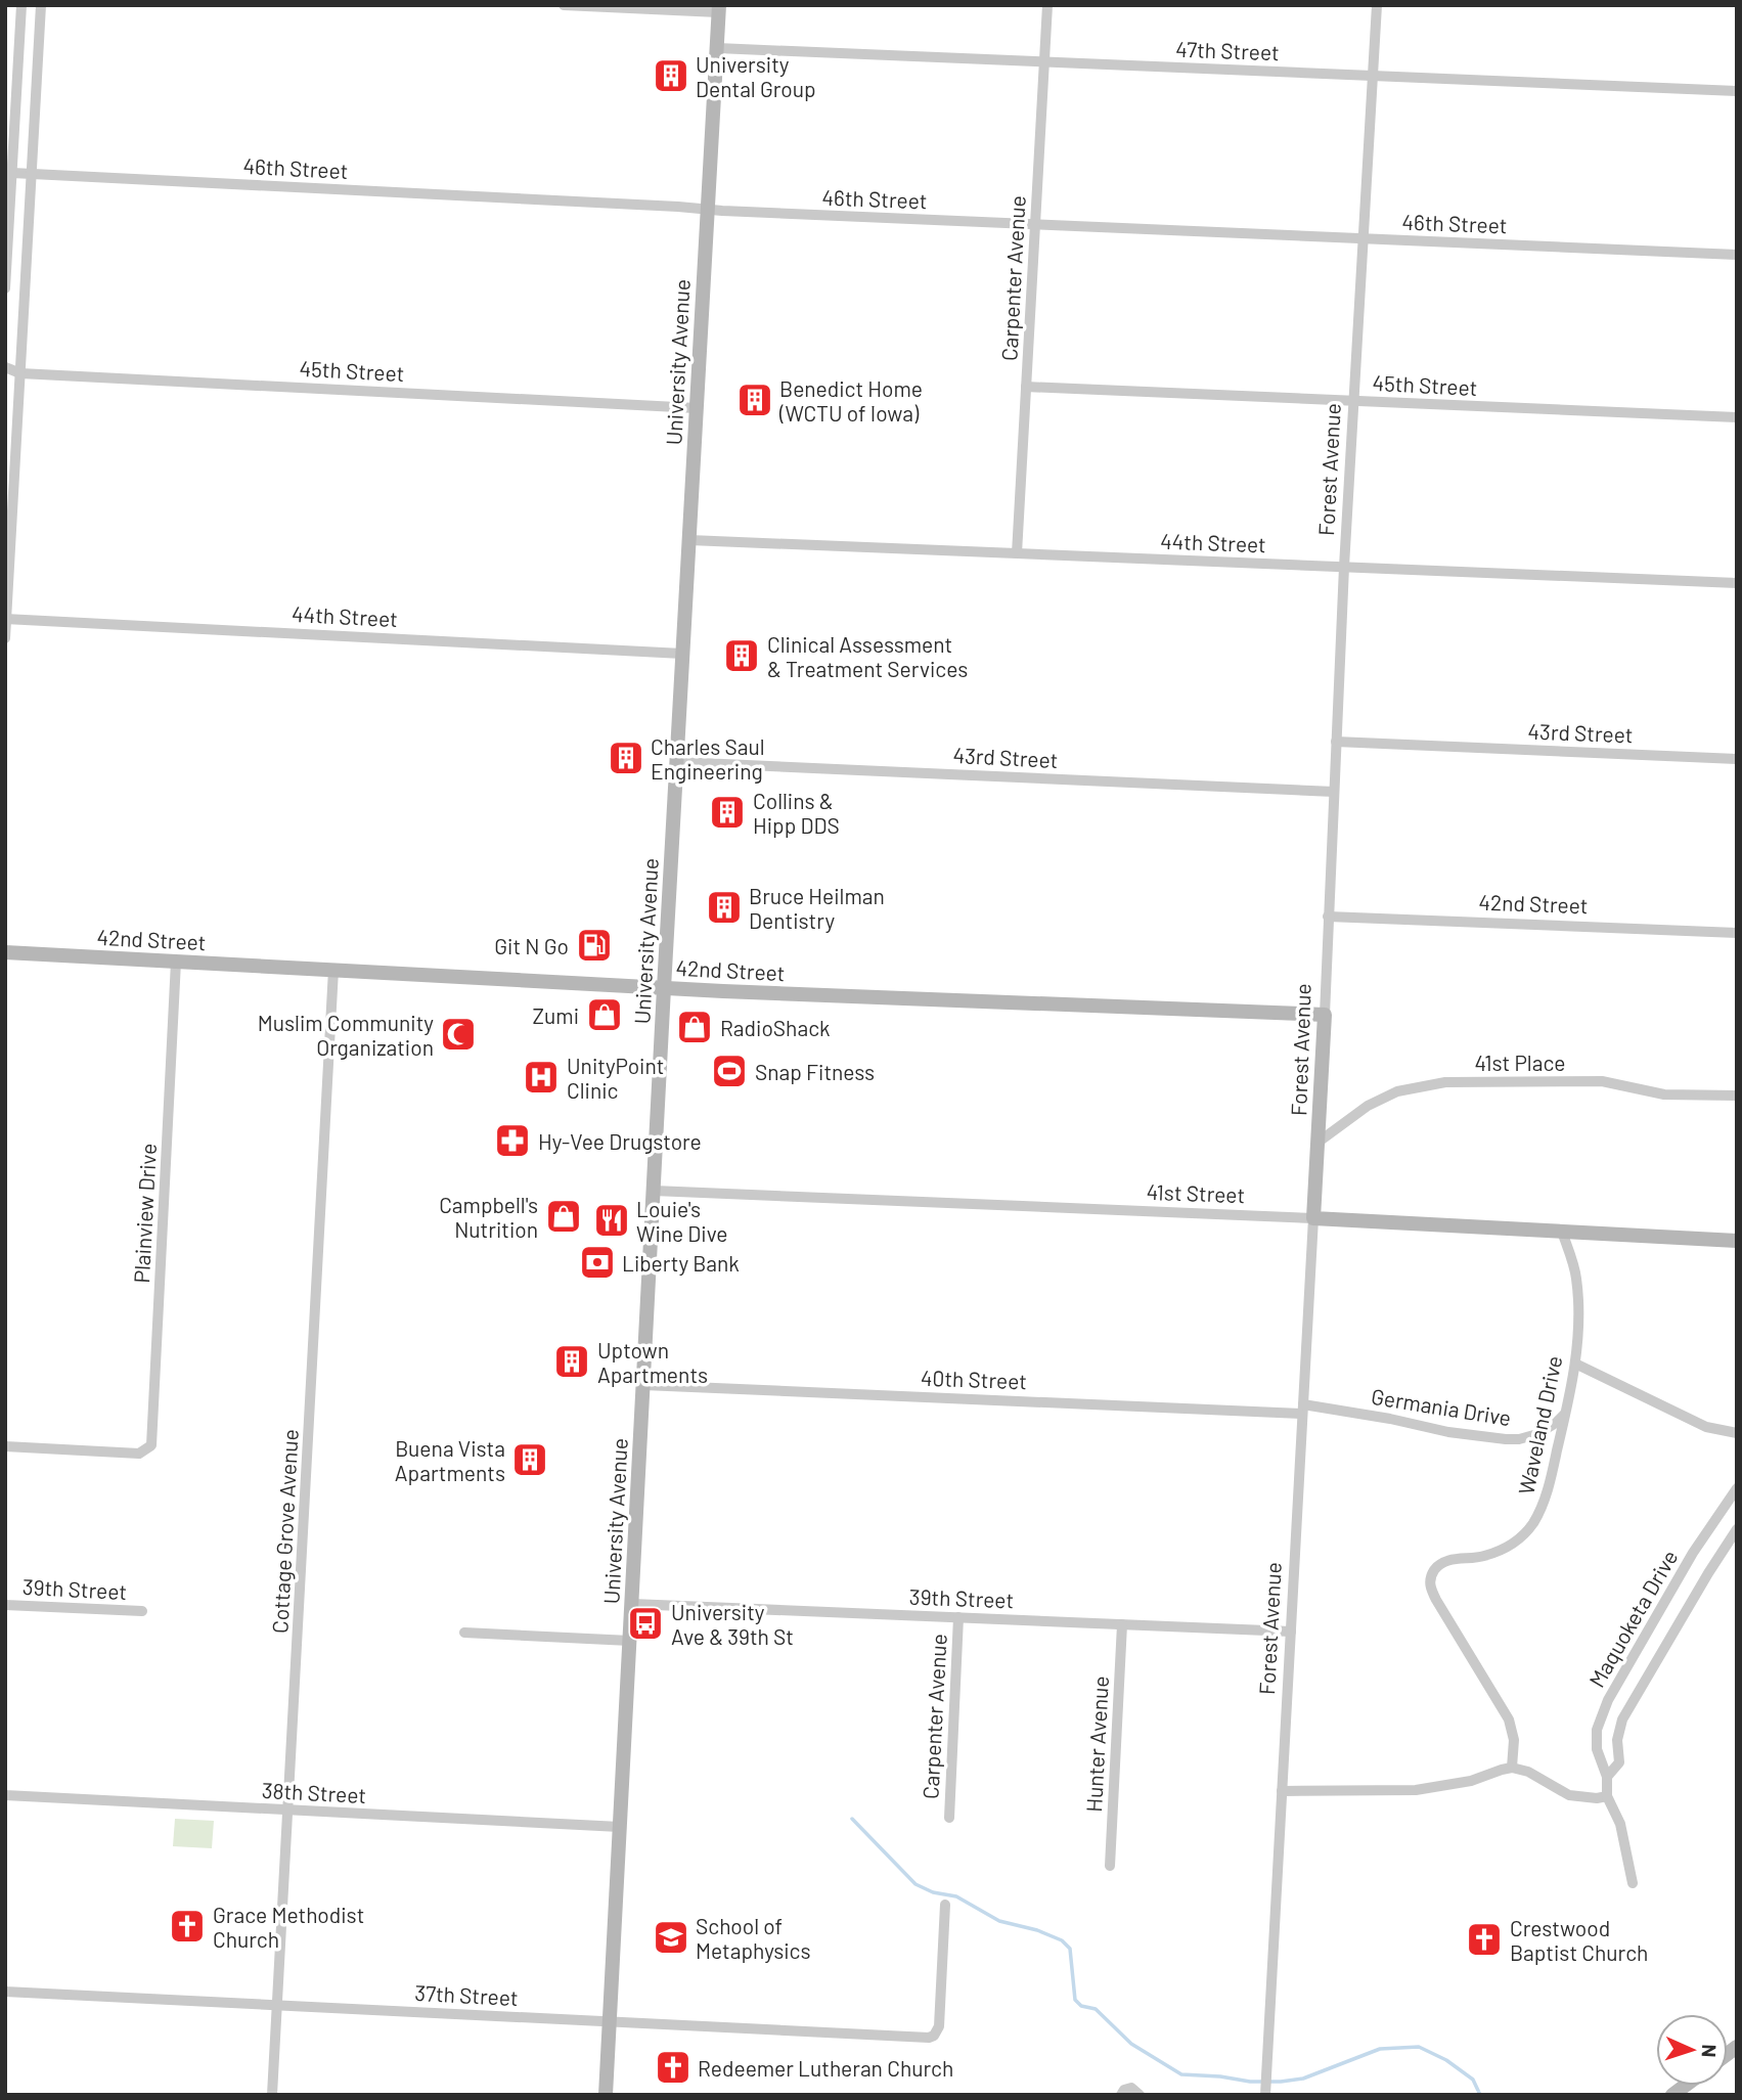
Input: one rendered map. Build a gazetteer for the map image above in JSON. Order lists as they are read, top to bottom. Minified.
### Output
{"streets":{"main road":["University Avenue","Forest Avenue","42nd Street","41st Street"],"street":["47th Street","46th Street","Carpenter Avenue","45th Street","44th Street","43rd Street","41st Place","Plainview Drive","40th Street","Germania Drive","Waveland Drive","Cottage Grove Avenue","39th Street","Maquoketa Drive","Hunter Avenue","38th Street","37th Street"]},"crossings":[["47th Street","Carpenter Avenue"],["47th Street","University Avenue"],["47th Street","Forest Avenue"],["46th Street","Carpenter Avenue"],["46th Street","University Avenue"],["46th Street","Forest Avenue"],["Carpenter Avenue","45th Street"],["Carpenter Avenue","44th Street"],["Carpenter Avenue","39th Street"],["University Avenue","45th Street"],["University Avenue","44th Street"],["University Avenue","43rd Street"],["University Avenue","42nd Street"],["University Avenue","41st Street"],["University Avenue","40th Street"],["University Avenue","39th Street"],["University Avenue","38th Street"],["University Avenue","37th Street"],["45th Street","Forest Avenue"],["Forest Avenue","44th Street"],["Forest Avenue","43rd Street"],["Forest Avenue","42nd Street"],["Forest Avenue","41st Place"],["Forest Avenue","41st Street"],["Forest Avenue","40th Street"],["Forest Avenue","Germania Drive"],["Forest Avenue","39th Street"],["42nd Street","Plainview Drive"],["42nd Street","Cottage Grove Avenue"],["41st Street","Waveland Drive"],["40th Street","Germania Drive"],["Germania Drive","Waveland Drive"],["Cottage Grove Avenue","38th Street"],["Cottage Grove Avenue","37th Street"],["39th Street","Hunter Avenue"]],"places":{"building":["University Dental Group","Benedict Home (WCTU of Iowa)","Clinical Assessment & Treatment Services","Charles Saul Engineering","Collins & Hipp DDS","Bruce Heilman Dentistry","Uptown Apartments","Buena Vista Apartments"],"fuel station":["Git N Go"],"shop":["Zumi","RadioShack","Campbell's Nutrition"],"mosque":["Muslim Community Organization"],"sports":["Snap Fitness"],"hospital":["UnityPoint Clinic"],"pharmacy":["Hy-Vee Drugstore"],"restaurant":["Louie's Wine Dive"],"bank":["Liberty Bank"],"bus stop":["University Ave & 39th St"],"church":["Grace Methodist Church","Crestwood Baptist Church","Redeemer Lutheran Church"],"school or university":["School of Metaphysics"]},"north":"right"}
